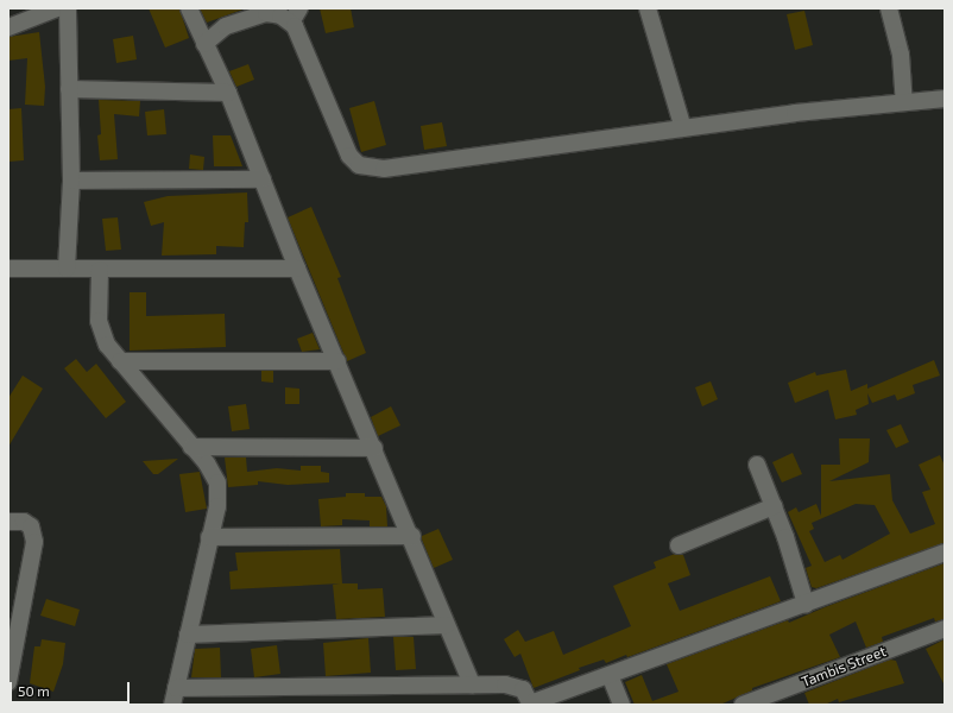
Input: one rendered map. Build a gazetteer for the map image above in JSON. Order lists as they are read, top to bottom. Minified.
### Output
{"streets":{"street":["Tambis Street"]},"scale_bar":"50 m"}
